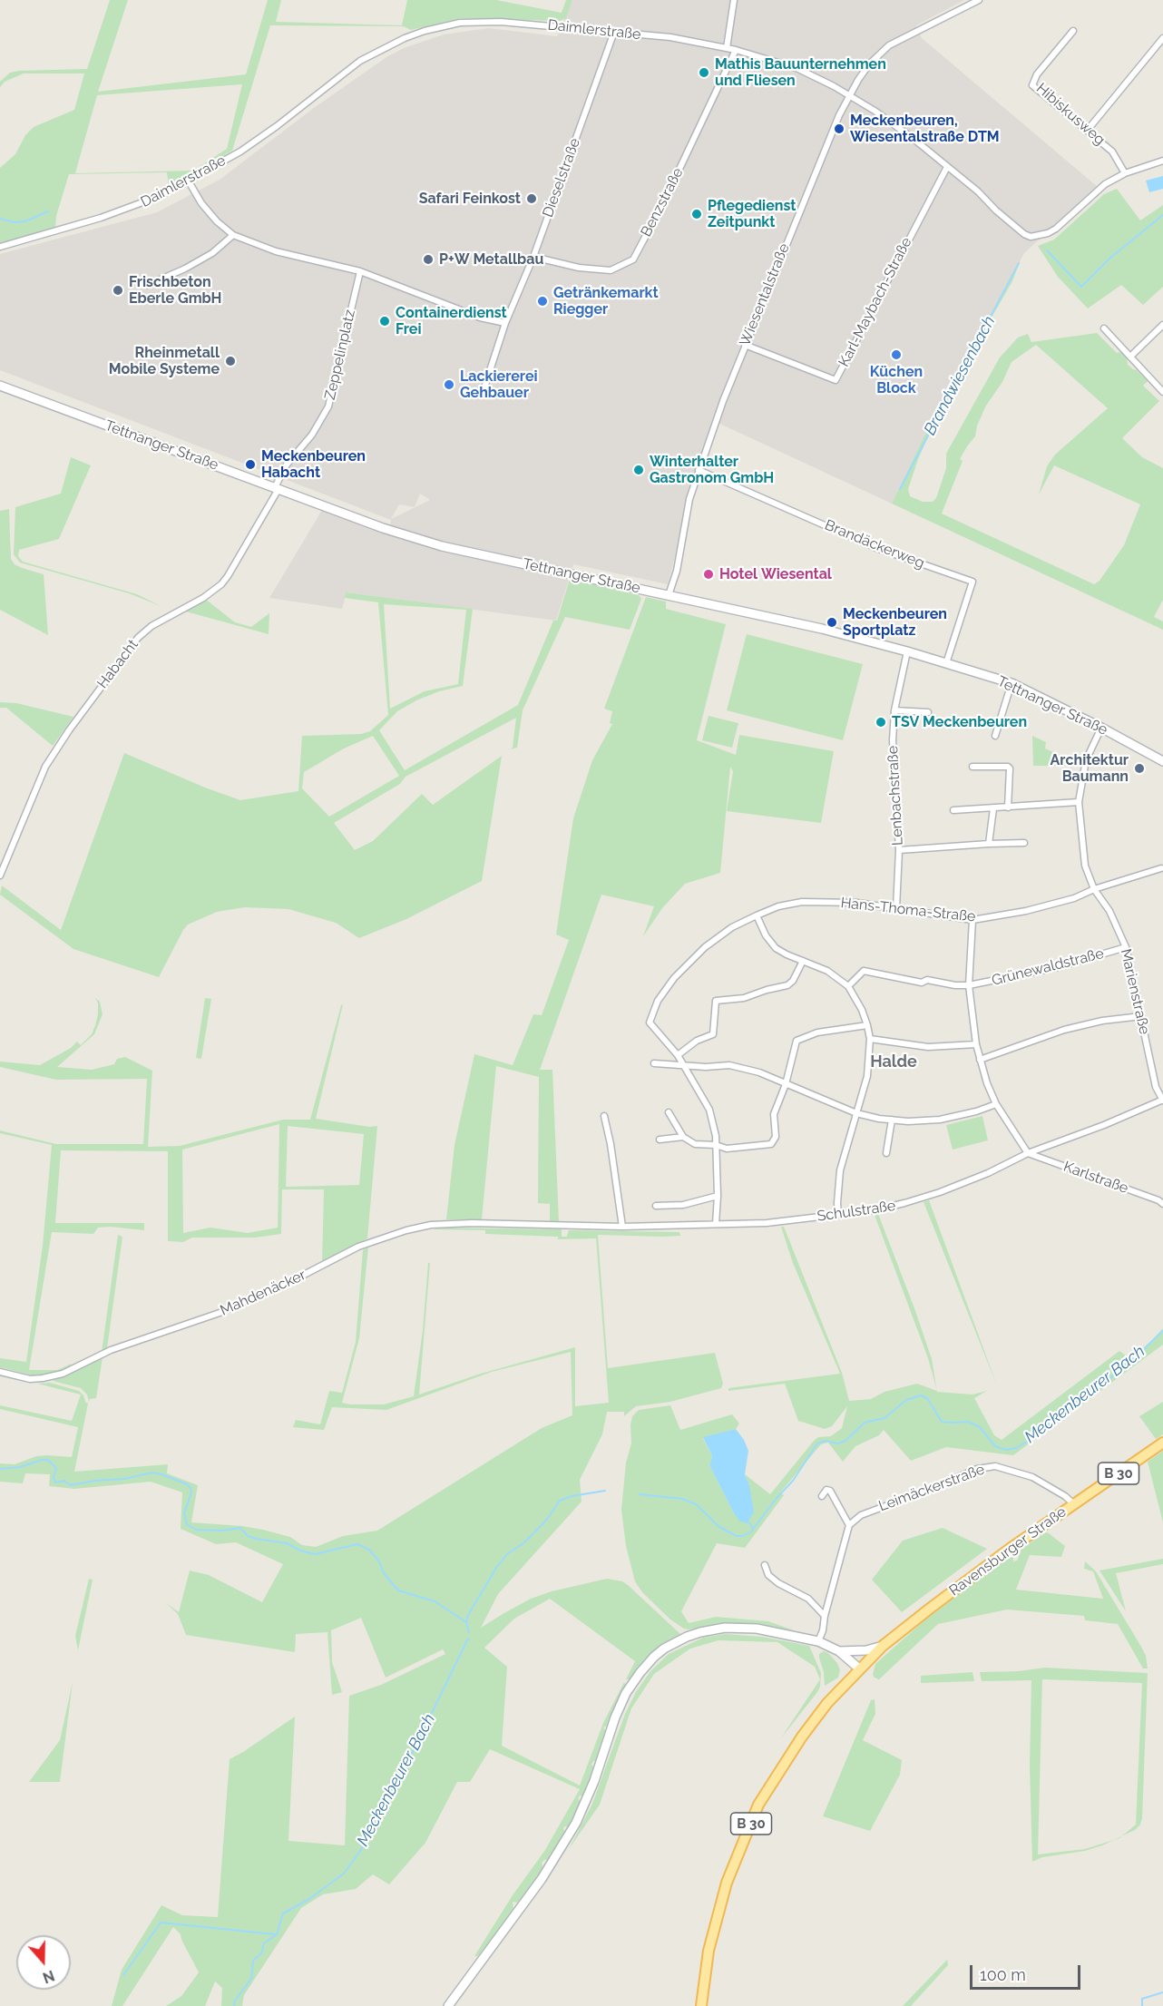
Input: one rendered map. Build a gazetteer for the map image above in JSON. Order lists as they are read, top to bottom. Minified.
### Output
{"streets":{"main road":["Tettnanger Straße","B 30","Ravensburger Straße"],"street":["Daimlerstraße","Hibiskusweg","Dieselstraße","Benzstraße","Wiesentalstraße","Karl-Maybach-Straße","Zeppelinplatz","Brandäckerweg","Habacht","Lenbachstraße","Hans-Thoma-Straße","Grünewaldstraße","Marienstraße","Karlstraße","Schulstraße","Mahdenäcker","Leimäckerstraße"]},"crossings":[["Daimlerstraße","Hibiskusweg"],["Daimlerstraße","Dieselstraße"],["Daimlerstraße","Benzstraße"],["Daimlerstraße","Wiesentalstraße"],["Daimlerstraße","Karl-Maybach-Straße"],["Dieselstraße","Benzstraße"],["Wiesentalstraße","Karl-Maybach-Straße"],["Wiesentalstraße","Tettnanger Straße"],["Wiesentalstraße","Brandäckerweg"],["Zeppelinplatz","Tettnanger Straße"],["Zeppelinplatz","Habacht"],["Tettnanger Straße","Brandäckerweg"],["Tettnanger Straße","Habacht"],["Tettnanger Straße","Lenbachstraße"],["Tettnanger Straße","Marienstraße"],["Lenbachstraße","Hans-Thoma-Straße"],["Hans-Thoma-Straße","Marienstraße"],["Grünewaldstraße","Marienstraße"],["Marienstraße","Schulstraße"],["Karlstraße","Schulstraße"],["Schulstraße","Mahdenäcker"],["B 30","Ravensburger Straße"],["Leimäckerstraße","Ravensburger Straße"]],"districts":["Halde"],"water":["Brandwiesenbach","Meckenbeurer Bach"],"places":["Mathis Bauunternehmen und Fliesen","Meckenbeuren, Wiesentalstraße DTM","Safari Feinkost","Pflegedienst Zeitpunkt","P+W Metallbau","Frischbeton Eberle GmbH","Getränkemarkt Riegger","Containerdienst Frei","Küchen Block","Rheinmetall Mobile Systeme","Lackiererei Gehbauer","Meckenbeuren Habacht","Winterhalter Gastronom GmbH","Hotel Wiesental","Meckenbeuren Sportplatz","TSV Meckenbeuren","Architektur Baumann"],"scale_bar":"100 m","north":"bottom"}
